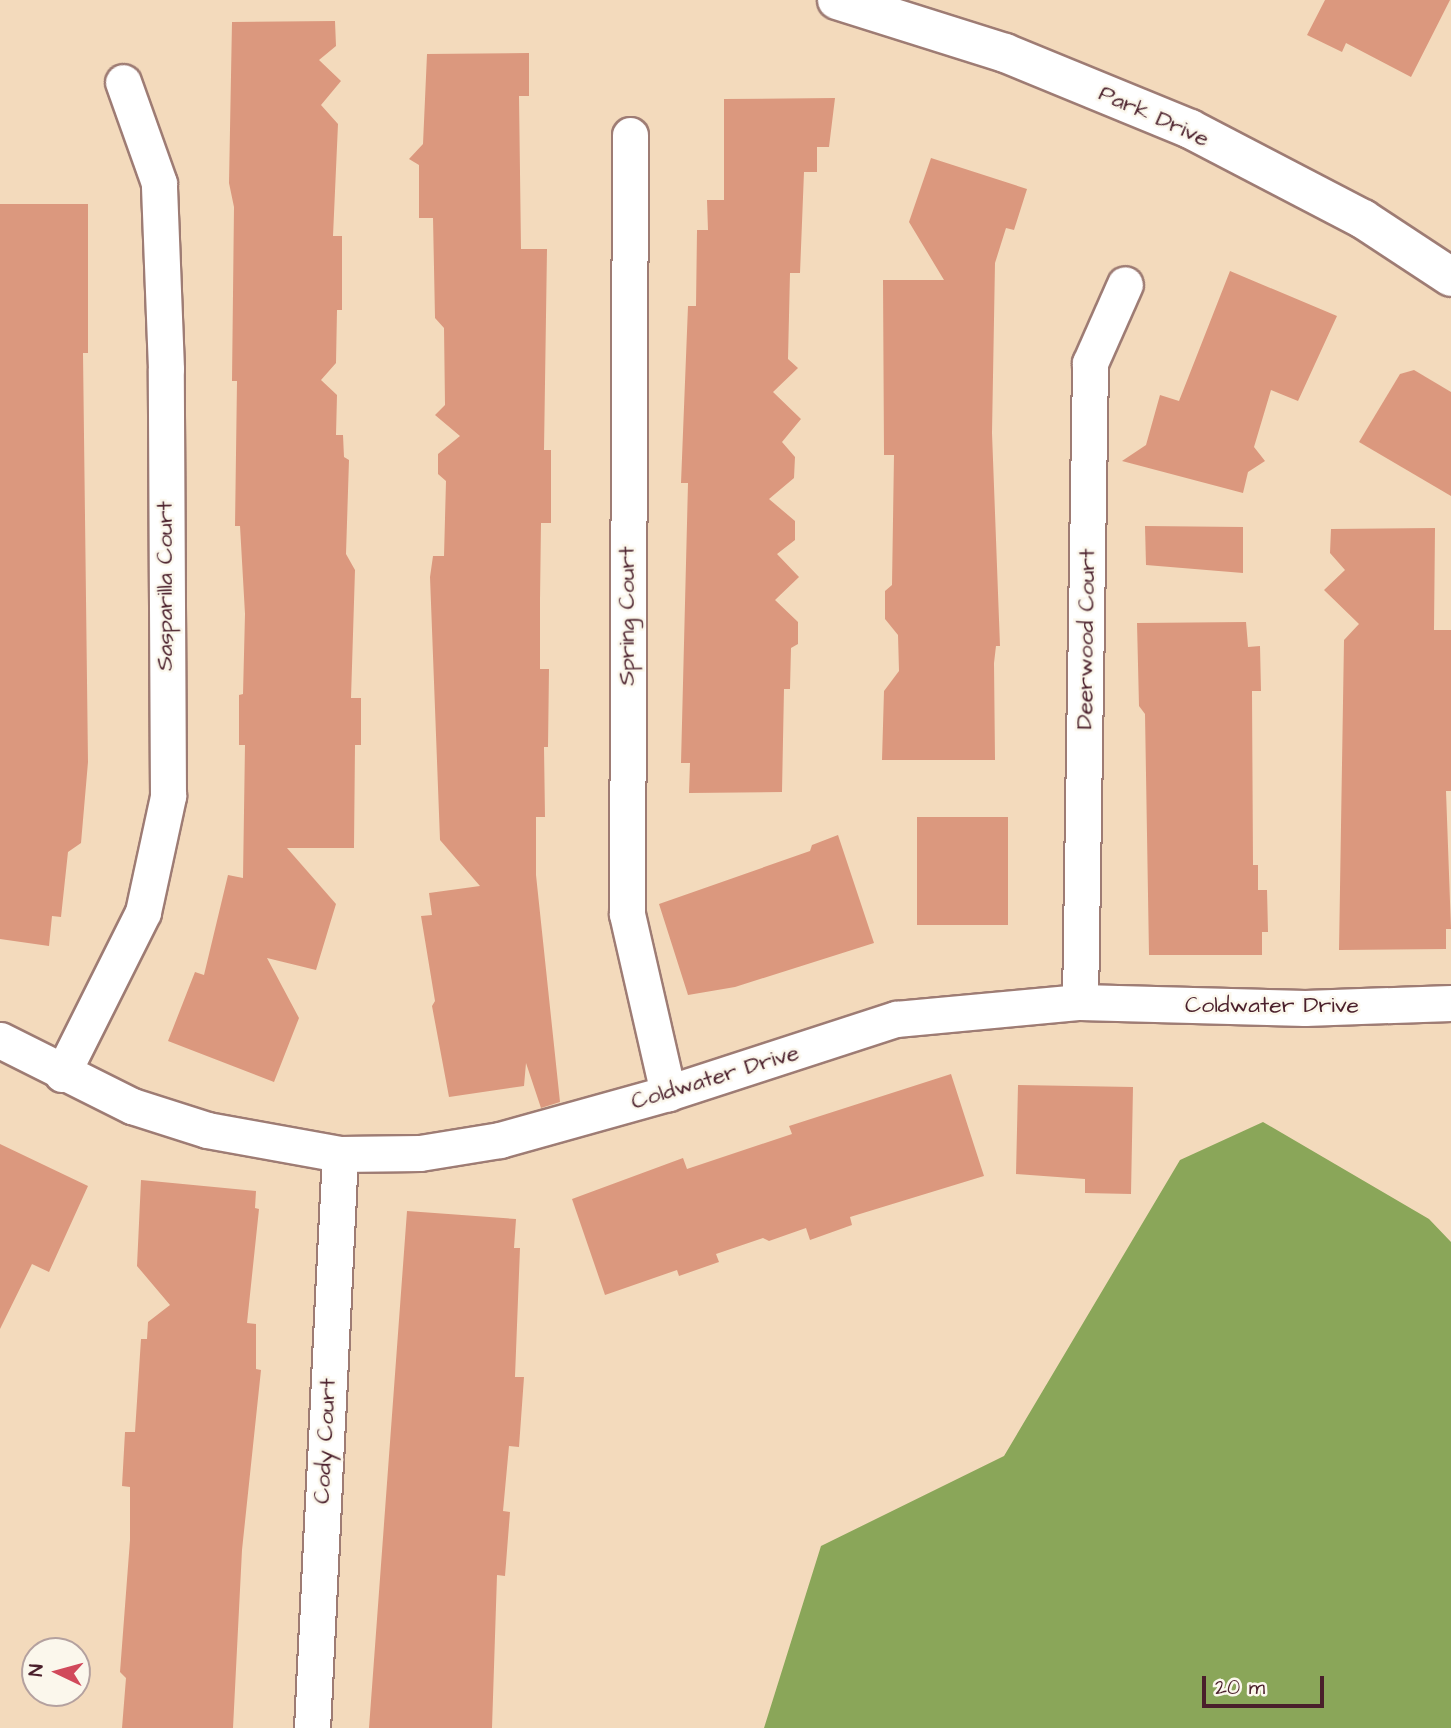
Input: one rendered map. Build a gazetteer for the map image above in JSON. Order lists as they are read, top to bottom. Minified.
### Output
{"streets":{"street":["Park Drive","Sasparilla Court","Spring Court","Deerwood Court","Coldwater Drive","Cody Court"]},"crossings":[["Sasparilla Court","Coldwater Drive"],["Spring Court","Coldwater Drive"],["Deerwood Court","Coldwater Drive"],["Coldwater Drive","Cody Court"]],"scale_bar":"20 m","north":"left"}
